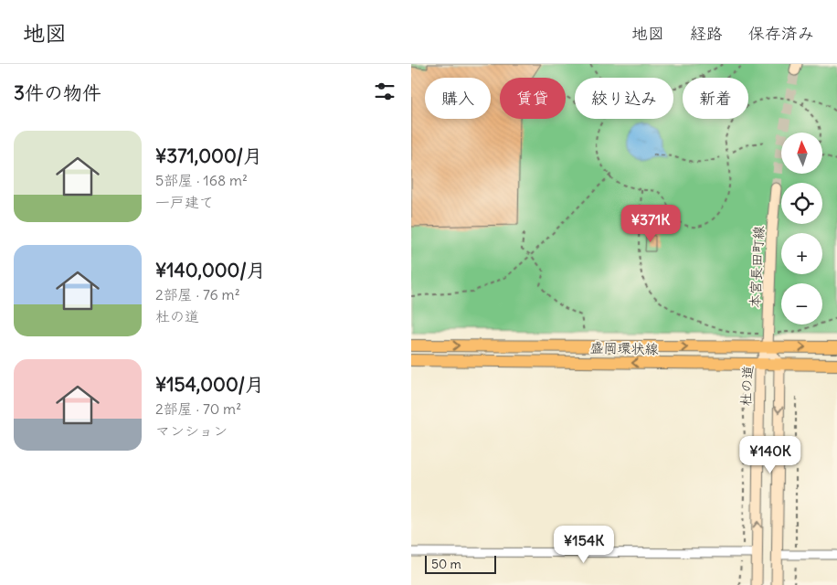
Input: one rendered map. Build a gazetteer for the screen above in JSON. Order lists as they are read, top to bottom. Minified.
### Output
{"streets":{"main road":["本宮長田町線","盛岡環状線","杜の道"]},"crossings":[["本宮長田町線","盛岡環状線"],["本宮長田町線","杜の道"],["盛岡環状線","杜の道"]],"scale_bar":"50 m","north":"top","page":{"header":"地図","nav":["地図","経路","保存済み"],"heading":"3件の物件","chip":["購入","賃貸","絞り込み","新着"],"list":[{"name":"¥371,000/月","note":"5部屋 · 168 m² · 一戸建て"},{"name":"¥140,000/月","note":"2部屋 · 76 m² · 杜の道"},{"name":"¥154,000/月","note":"2部屋 · 70 m² · マンション"}],"map_buttons":["+","−"],"price":["¥371K","¥140K","¥154K"],"scale":"50 m"}}
